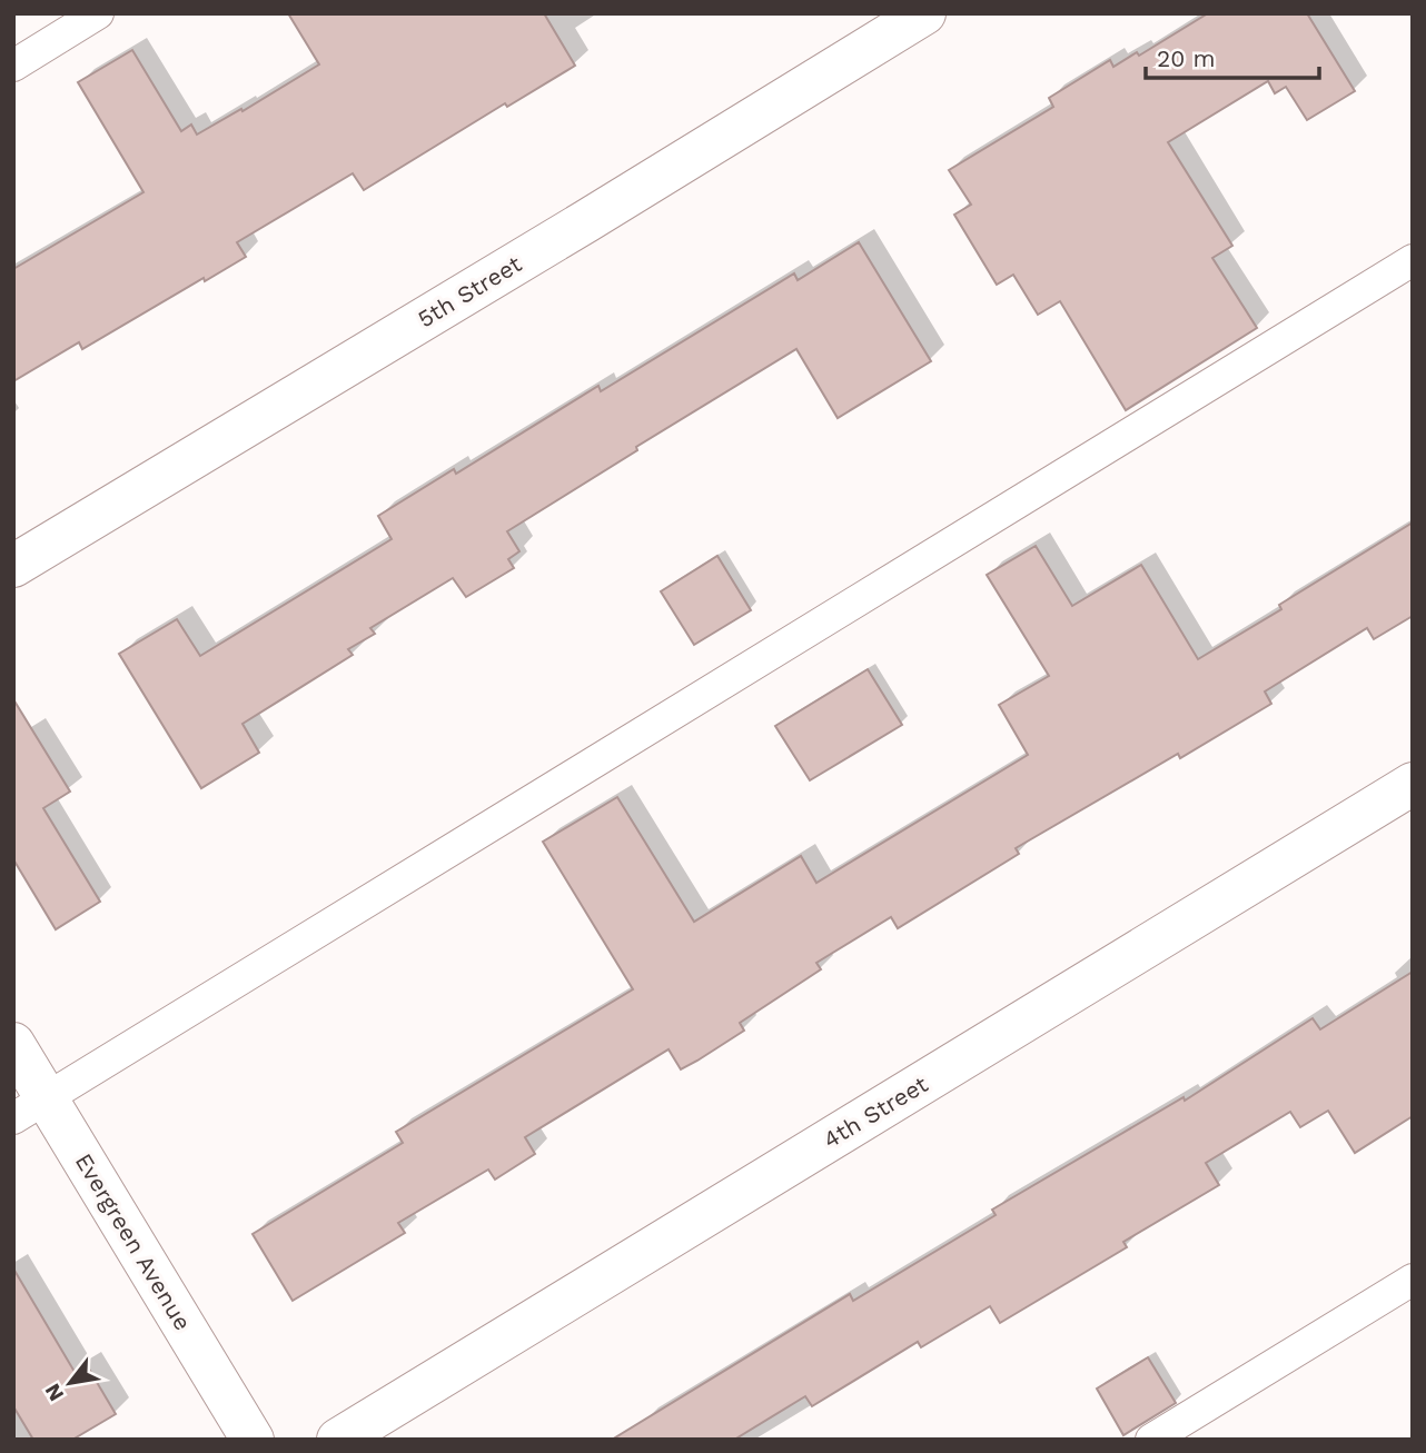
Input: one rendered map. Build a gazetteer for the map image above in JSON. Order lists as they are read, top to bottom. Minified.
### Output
{"streets":{"street":["5th Street","4th Street","Evergreen Avenue"]},"scale_bar":"20 m","north":"bottom left"}
